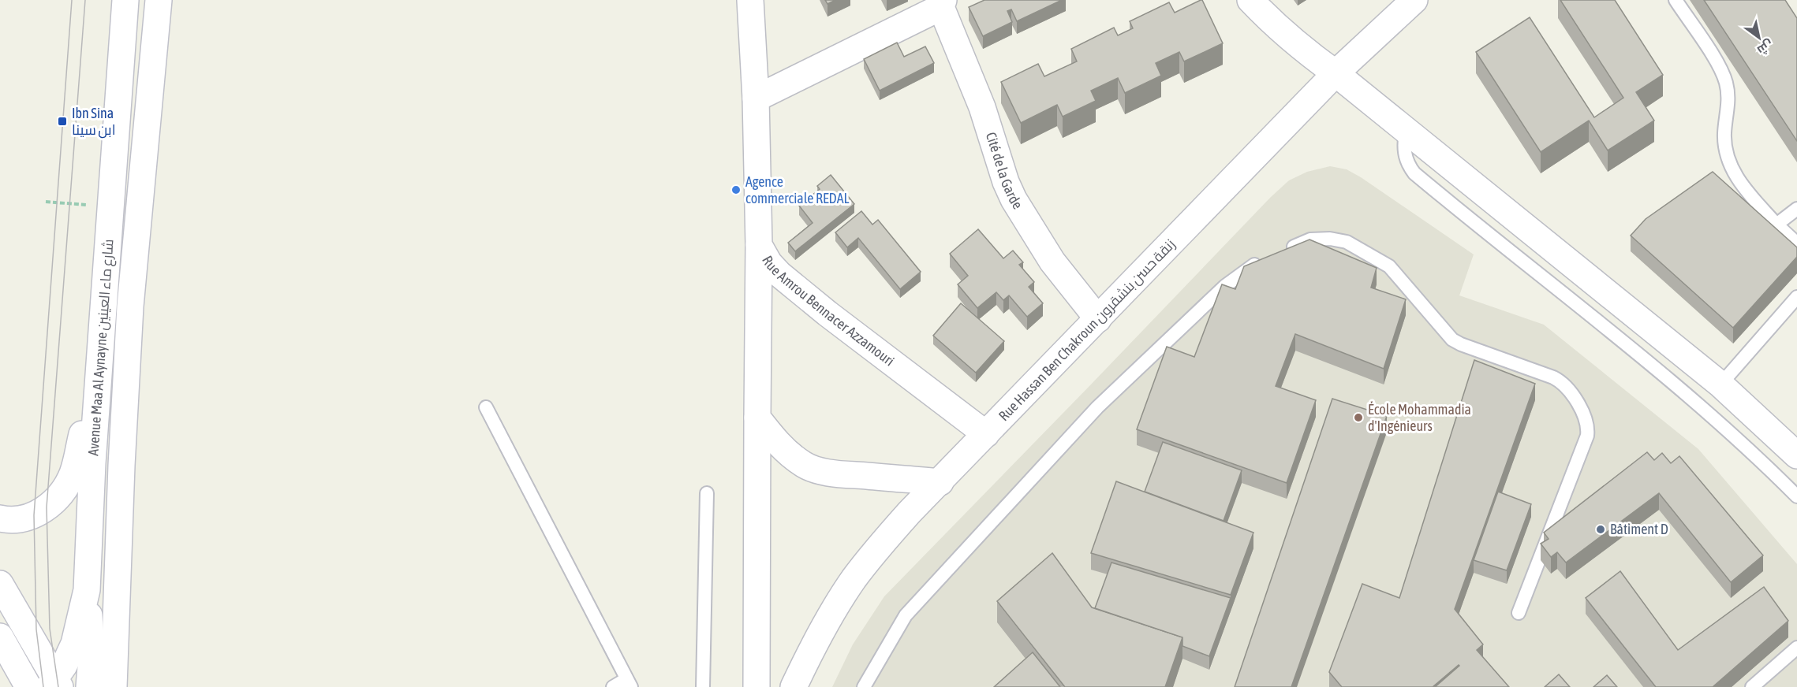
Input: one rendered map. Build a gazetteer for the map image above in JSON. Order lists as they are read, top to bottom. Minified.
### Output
{"streets":{"street":["Cité de la Garde","Rue Amrou Bennacer Azzamouri","Rue Hassan Ben Chakroun زنقة حسن بنشقرون","Avenue Maa Al Aynayne شارع ماء العينين"]},"crossings":[["Cité de la Garde","Rue Amrou Bennacer Azzamouri"],["Cité de la Garde","Rue Hassan Ben Chakroun زنقة حسن بنشقرون"],["Rue Amrou Bennacer Azzamouri","Rue Hassan Ben Chakroun زنقة حسن بنشقرون"]],"places":{"transit":["Ibn Sina ابن سينا"],"other":["Agence commerciale REDAL","École Mohammadia d'Ingénieurs","Bâtiment D"]},"north":"bottom right"}
